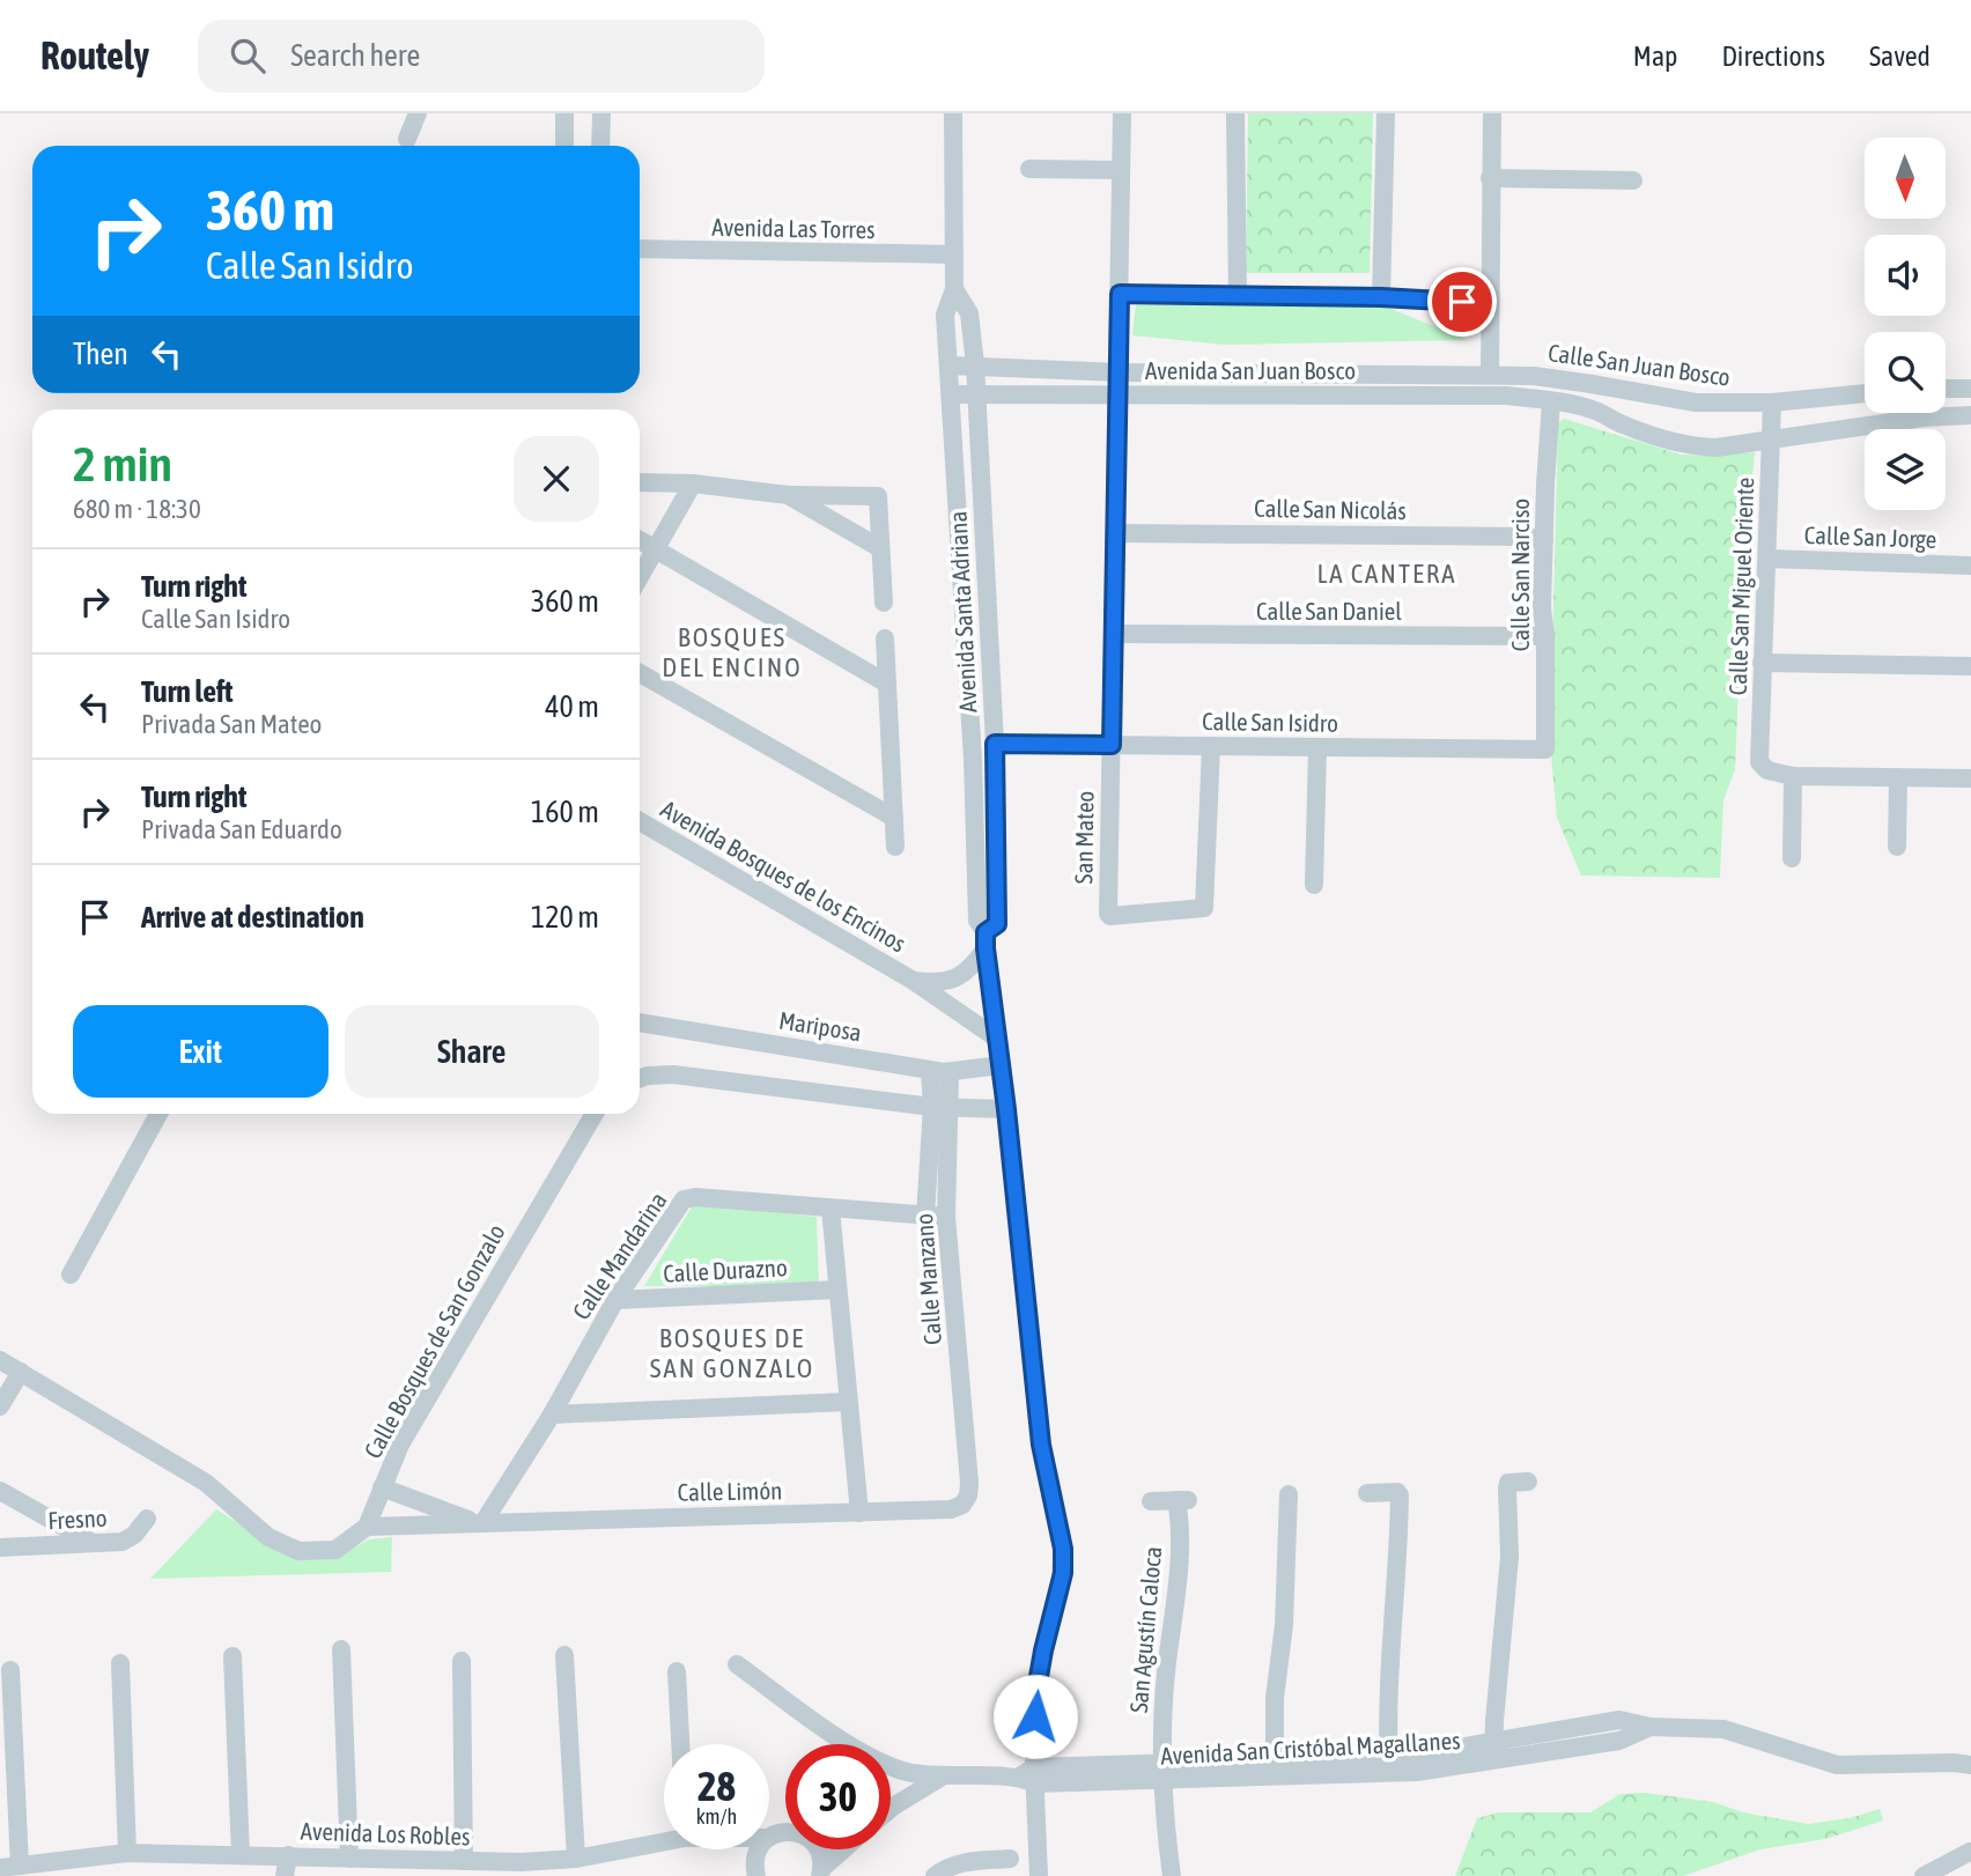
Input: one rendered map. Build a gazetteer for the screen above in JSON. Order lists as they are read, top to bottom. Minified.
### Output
{"streets":{"street":["Avenida Las Torres","Calle San Juan Bosco","Avenida San Juan Bosco","Calle San Nicolás","Calle San Jorge","Calle San Narciso","Calle San Miguel Oriente","Avenida Santa Adriana","Calle San Daniel","Calle San Isidro","San Mateo","Avenida Bosques de los Encinos","Mariposa","Calle Mandarina","Calle Durazno","Calle Manzano","Calle Bosques de San Gonzalo","Calle Limón","Fresno","San Agustín Caloca","Avenida San Cristóbal Magallanes","Avenida Los Robles"]},"crossings":[["Avenida Las Torres","Avenida Santa Adriana"],["Calle San Juan Bosco","Avenida San Juan Bosco"],["Calle San Juan Bosco","Calle San Narciso"],["Calle San Juan Bosco","Calle San Miguel Oriente"],["Avenida San Juan Bosco","Avenida Santa Adriana"],["Calle San Nicolás","Calle San Narciso"],["Calle San Jorge","Calle San Miguel Oriente"],["Calle San Narciso","Calle San Daniel"],["Calle San Narciso","Calle San Isidro"],["Avenida Santa Adriana","Calle San Isidro"],["Avenida Santa Adriana","Avenida Bosques de los Encinos"],["Avenida Santa Adriana","Mariposa"],["Avenida Santa Adriana","Avenida San Cristóbal Magallanes"],["Calle San Isidro","San Mateo"],["Mariposa","Calle Manzano"],["Calle Mandarina","Calle Durazno"],["Calle Mandarina","Calle Manzano"],["Calle Mandarina","Calle Limón"],["Calle Manzano","Calle Limón"],["Calle Bosques de San Gonzalo","Calle Limón"],["San Agustín Caloca","Avenida San Cristóbal Magallanes"]],"districts":["LA CANTERA","BOSQUES DEL ENCINO","BOSQUES DE SAN GONZALO"],"north":"bottom","page":{"header":"Routely","search":"Search here","nav":["Map","Directions","Saved"],"turn":["360 m","Calle San Isidro"],"then":"Then","heading":["2 min","680 m · 18:30"],"list":[{"name":"Turn right","note":"Calle San Isidro","value":"360 m"},{"name":"Turn left","note":"Privada San Mateo","value":"40 m"},{"name":"Turn right","note":"Privada San Eduardo","value":"160 m"},{"name":"Arrive at destination","value":"120 m"}],"buttons":["Exit","Share"],"speed":"28 km/h","limit":"30"}}
